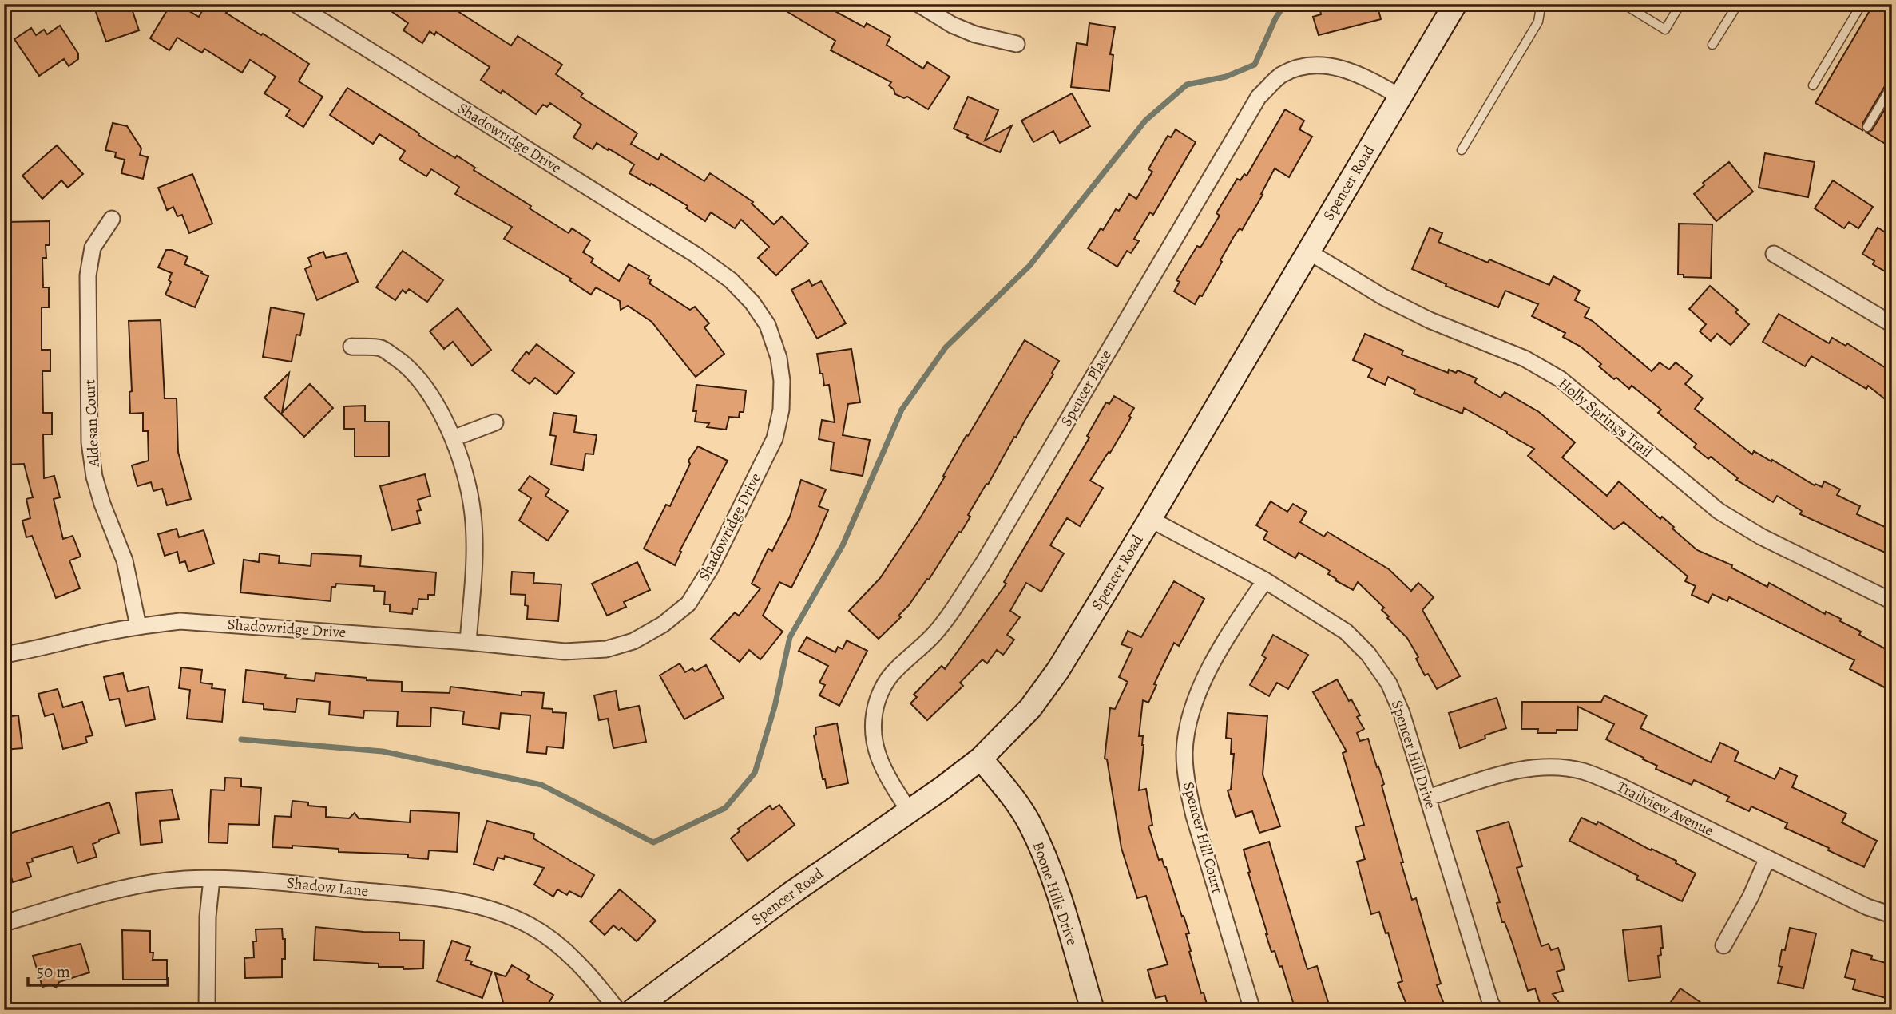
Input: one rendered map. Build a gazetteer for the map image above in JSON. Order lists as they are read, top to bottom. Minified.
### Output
{"streets":{"main road":["Spencer Road","Boone Hills Drive"],"street":["Shadowridge Drive","Spencer Place","Holly Springs Trail","Aldesan Court","Spencer Hill Drive","Trailview Avenue","Spencer Hill Court","Shadow Lane"]},"crossings":[["Shadowridge Drive","Aldesan Court"],["Spencer Road","Spencer Place"],["Spencer Road","Holly Springs Trail"],["Spencer Road","Spencer Hill Drive"],["Spencer Road","Boone Hills Drive"],["Spencer Hill Drive","Trailview Avenue"],["Spencer Hill Drive","Spencer Hill Court"]],"scale_bar":"50 m"}
